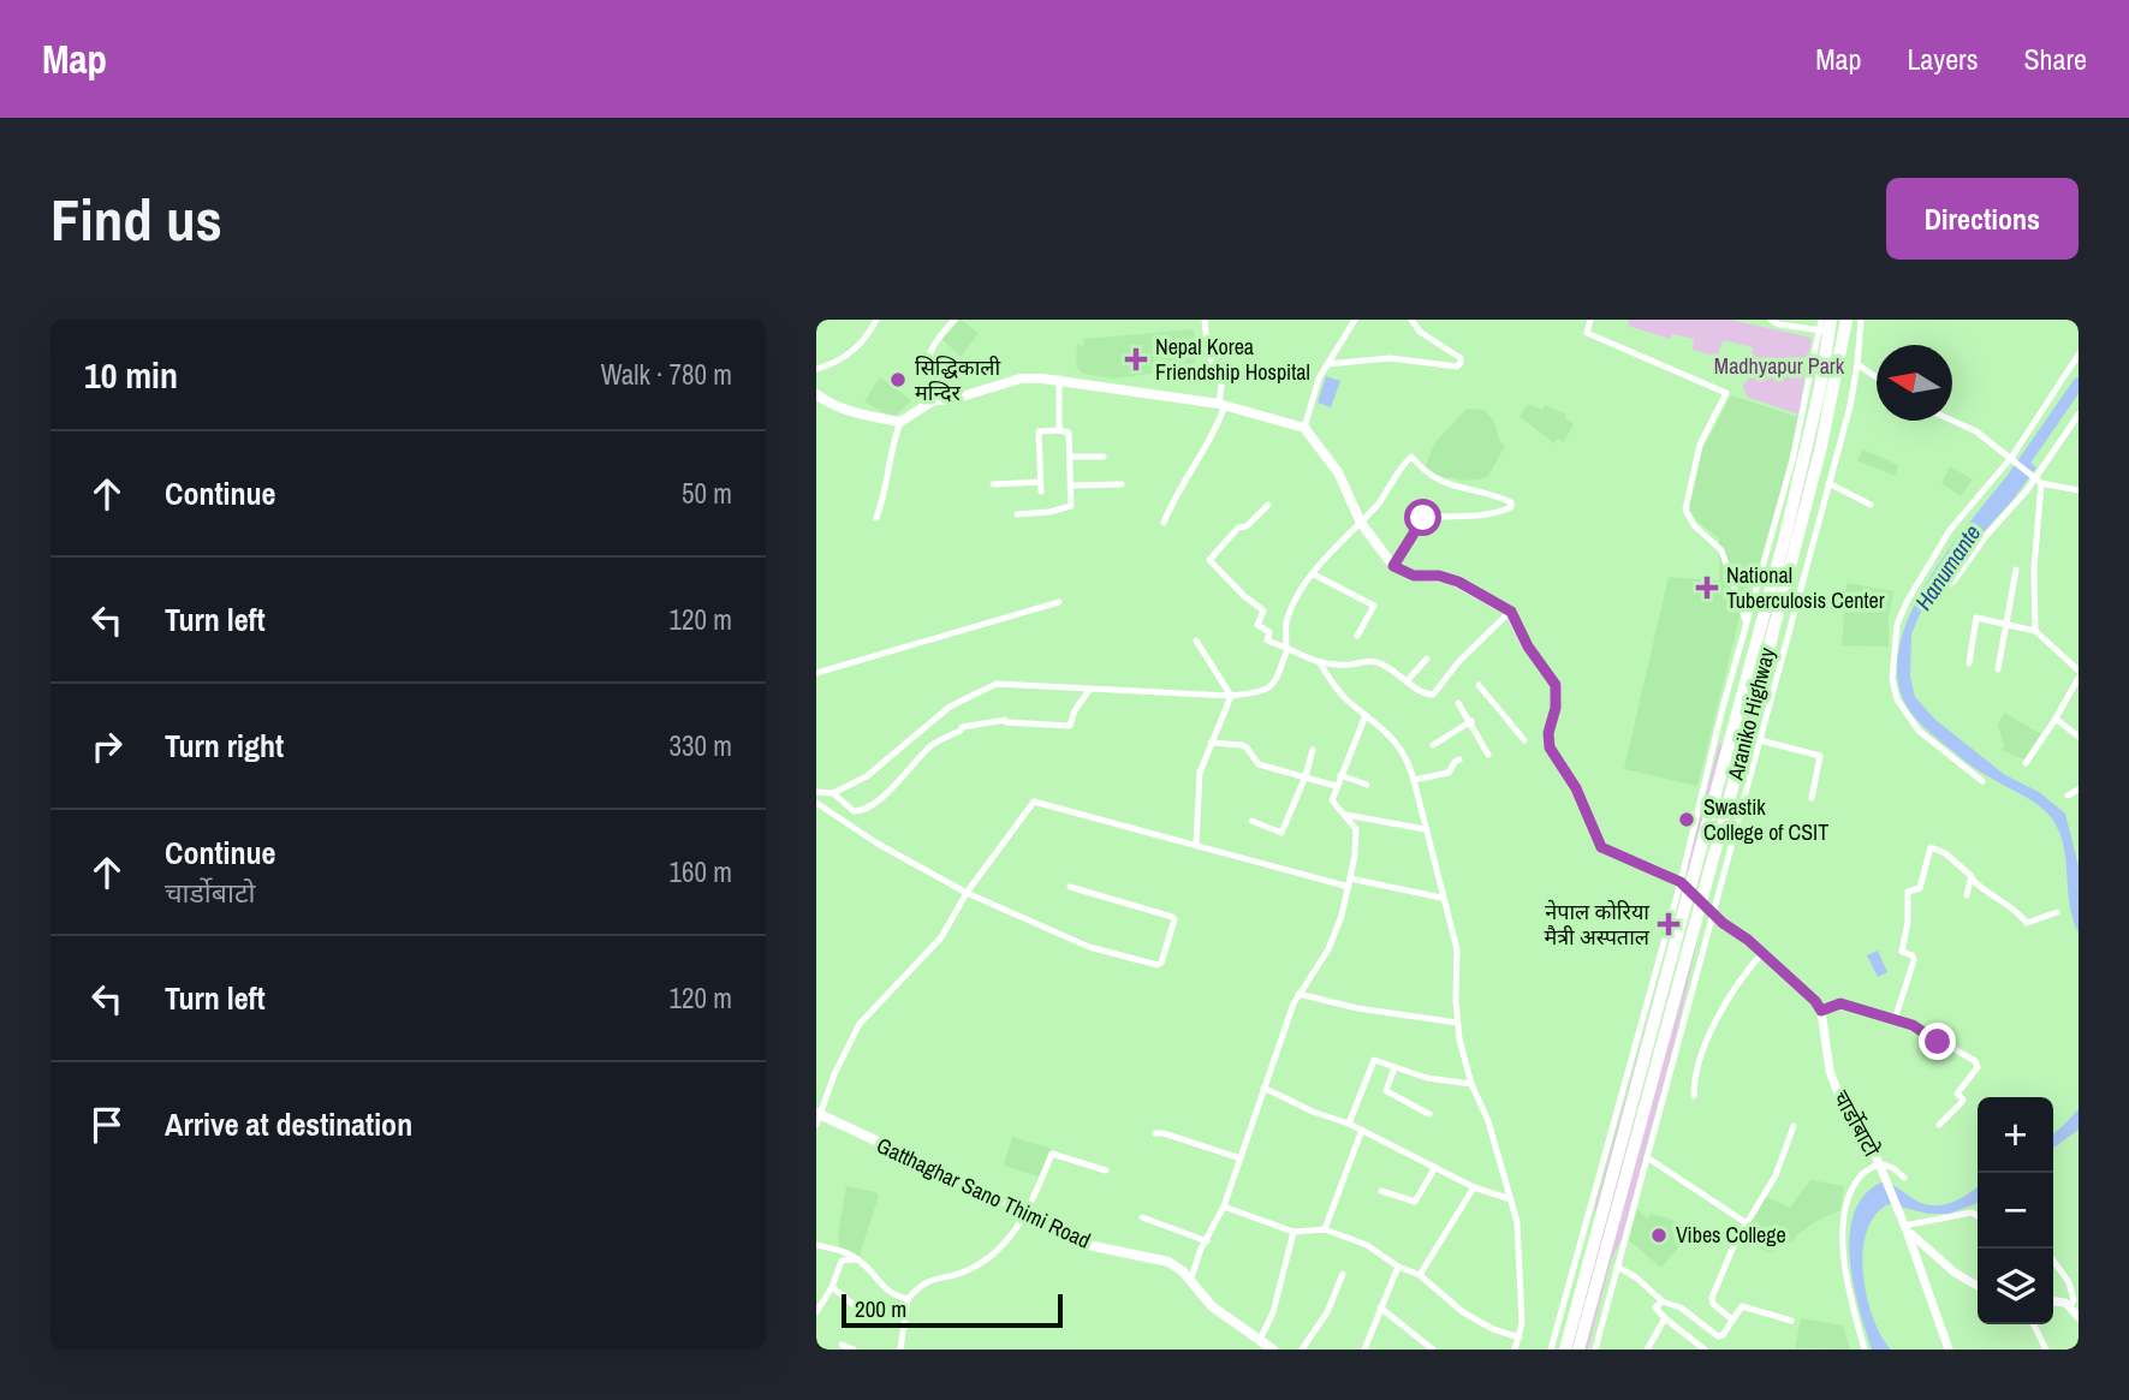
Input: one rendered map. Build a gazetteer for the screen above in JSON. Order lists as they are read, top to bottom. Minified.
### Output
{"streets":{"highway":["Araniko Highway"],"main road":["Gatthaghar Sano Thimi Road"],"street":["चार्डोबाटो"]},"water":["Hanumante"],"parks":["Madhyapur Park"],"places":{"health":["Nepal Korea Friendship Hospital","National Tuberculosis Center","नेपाल कोरिया मैत्री अस्पताल"],"other":["सिद्धिकाली मन्दिर","Swastik College of CSIT","Vibes College"]},"scale_bar":"200 m","north":"left","page":{"header":"Map","nav":["Map","Layers","Share"],"buttons":"Directions","title":"Find us","heading":["10 min","Walk · 780 m"],"list":[["Continue","50 m"],["Turn left","120 m"],["Turn right","330 m"],["Continue","चार्डोबाटो","160 m"],["Turn left","120 m"],"Arrive at destination"],"map_buttons":["+","−"],"scale":"200 m"}}
